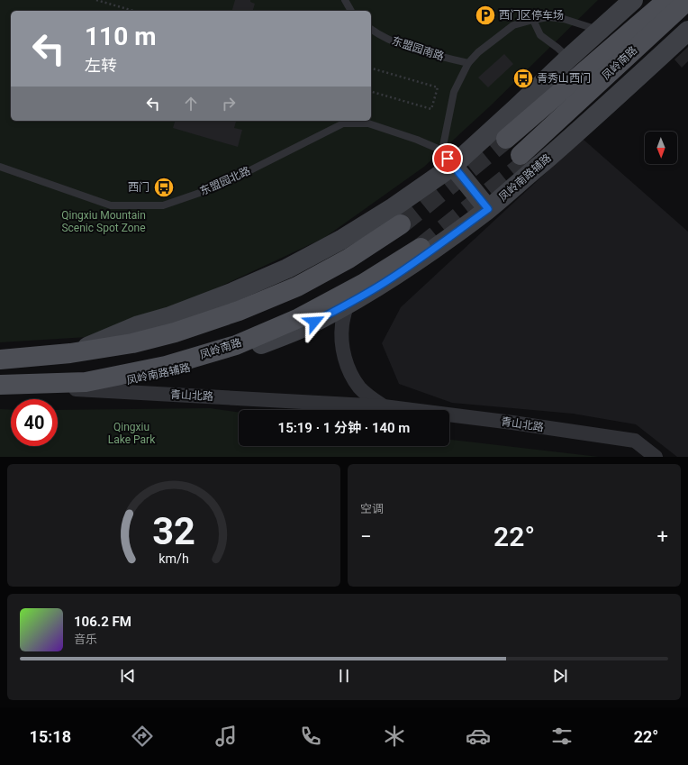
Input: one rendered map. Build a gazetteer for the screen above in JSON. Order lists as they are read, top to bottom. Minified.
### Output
{"streets":{"main road":["凤岭南路"],"street":["凤岭南路辅路","青山北路"],"lane":["东盟园南路","东盟园北路"]},"crossings":[["凤岭南路","青山北路"],["凤岭南路辅路","青山北路"]],"parks":["Qingxiu Mountain Scenic Spot Zone","Qingxiu Lake Park"],"places":{"parking":["西门区停车场"],"bus stop":["青秀山西门","西门"]},"north":"bottom","page":{"turn":["110 m","左转"],"limit":"40","trip":"15:19 · 1 分钟 · 140 m","tile":"空调","heat":["−","22°","+"],"song":["106.2 FM","音乐"],"tabs":["15:18","22°"],"gauge":["32","km/h"]}}
